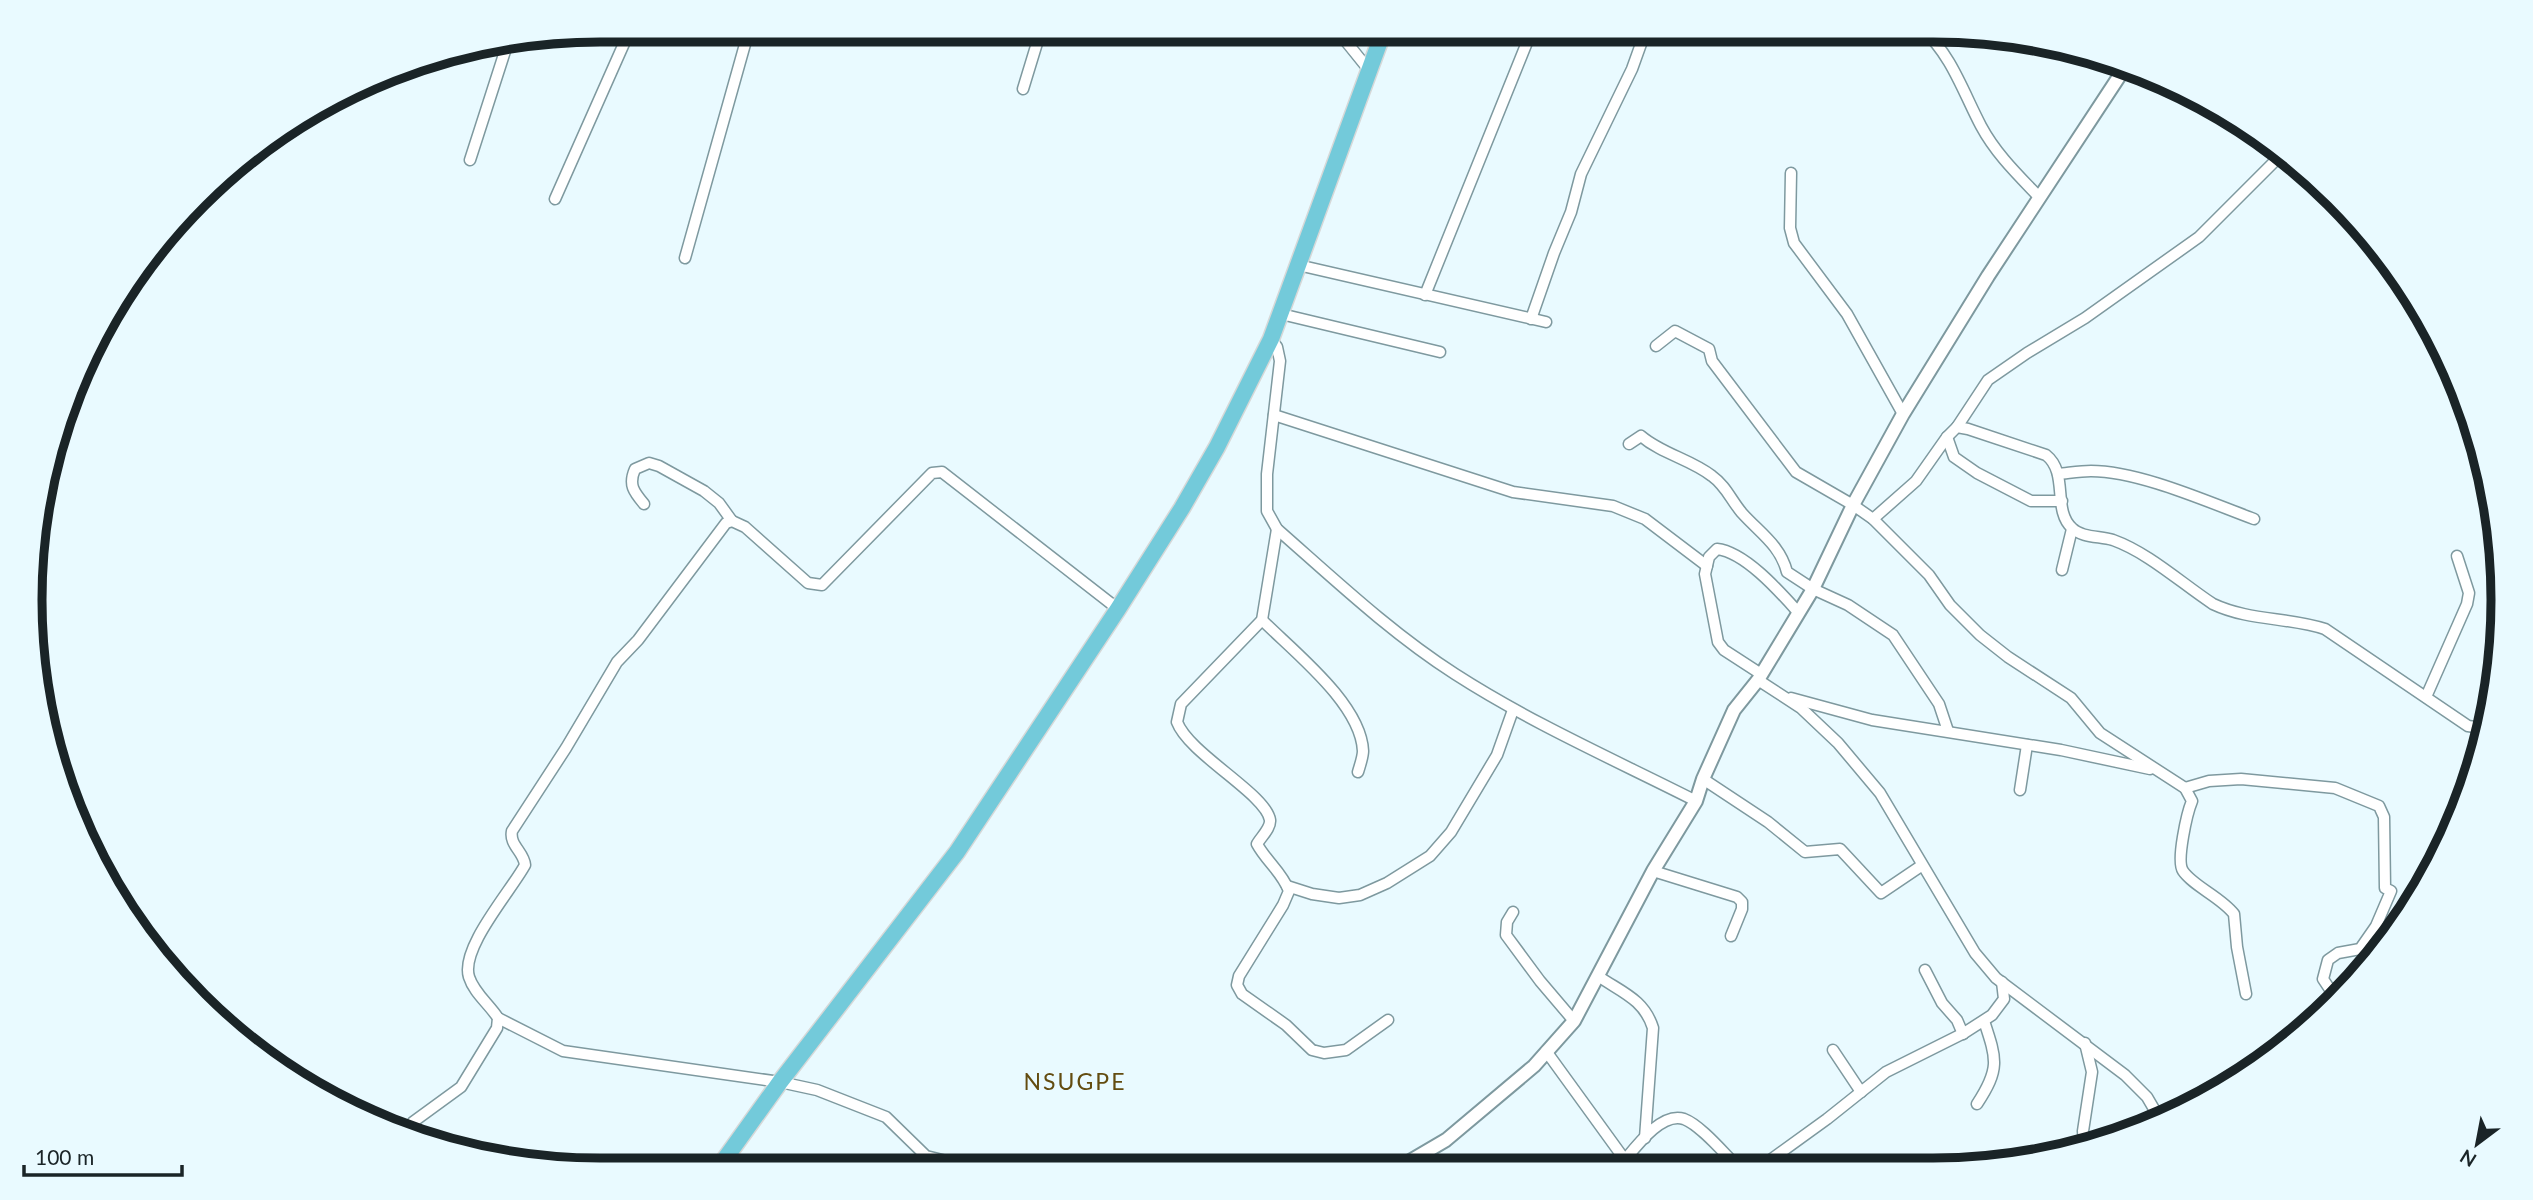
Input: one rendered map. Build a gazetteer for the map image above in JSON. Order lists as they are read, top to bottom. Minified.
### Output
{"districts":["NSUGPE"],"scale_bar":"100 m","north":"bottom left"}
